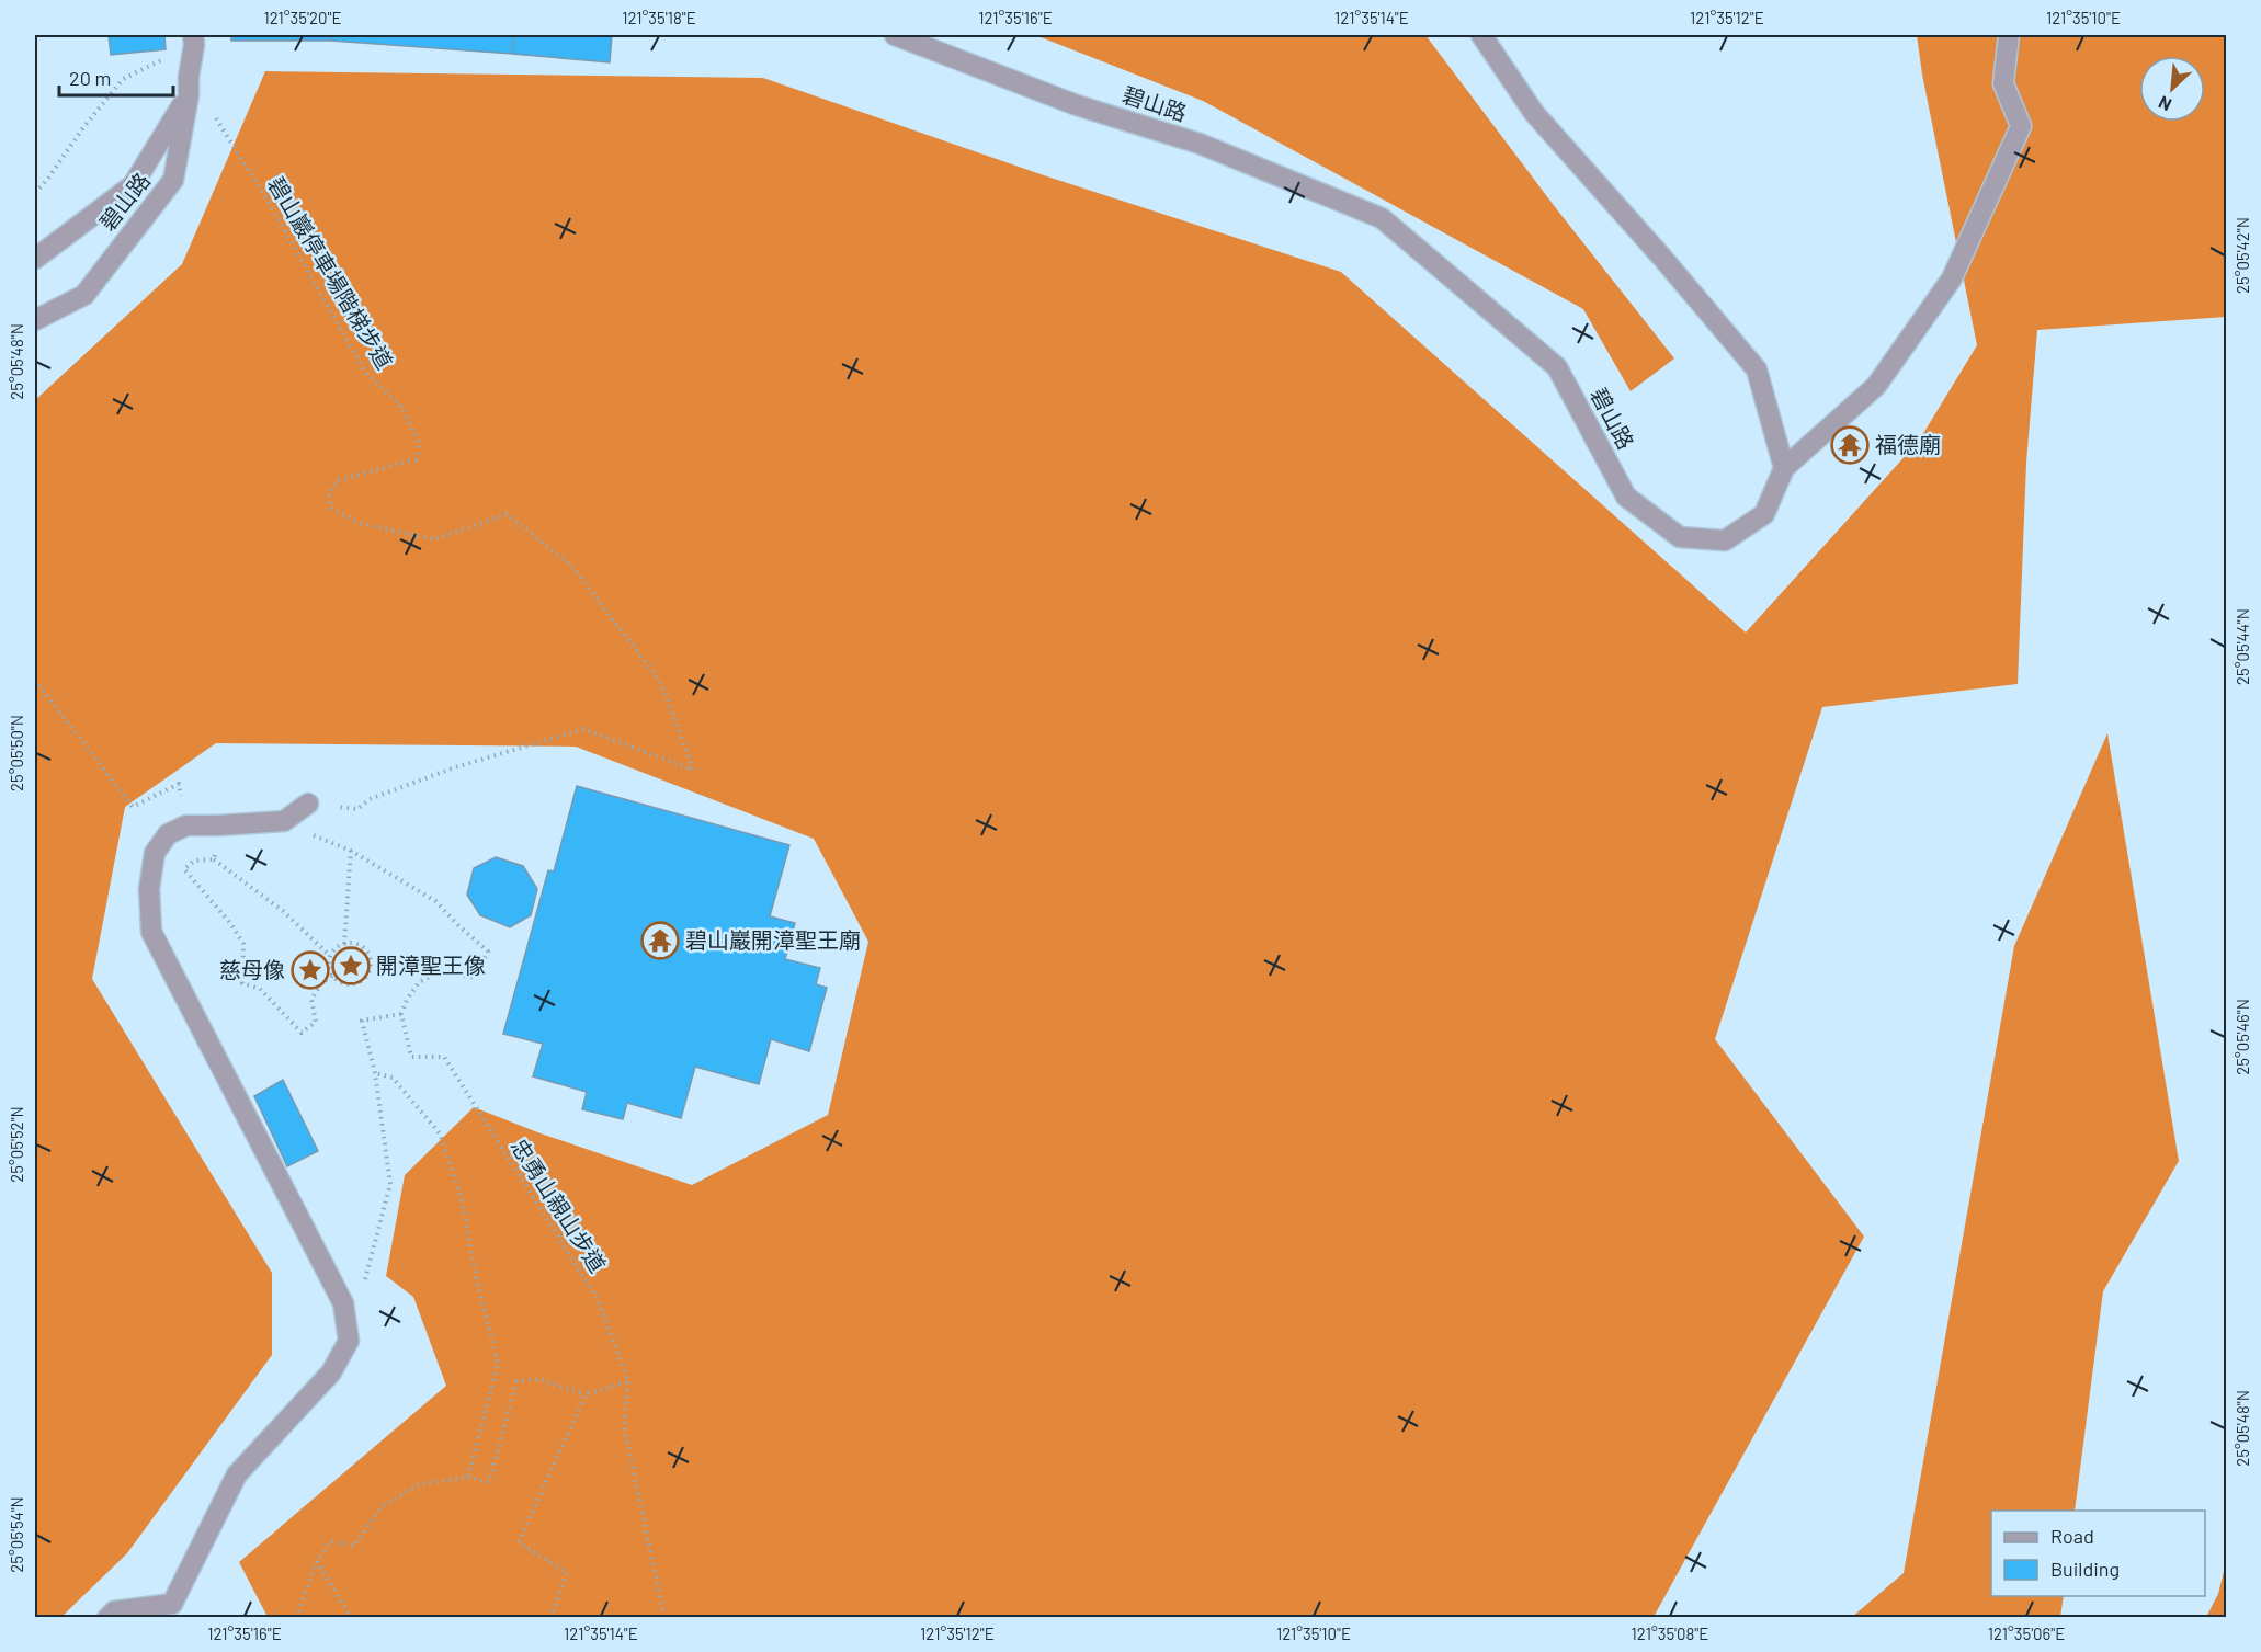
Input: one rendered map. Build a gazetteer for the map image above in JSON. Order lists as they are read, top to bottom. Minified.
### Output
{"streets":{"street":["碧山路"],"path":["碧山巖停車場階梯步道","忠勇山親山步道"]},"places":{"temple":["福德廟","碧山巖開漳聖王廟"],"place":["開漳聖王像","慈母像"]},"legend":["Road","Building"],"scale_bar":"20 m","north":"bottom left","coordinates":["121°35'20\"E","121°35'18\"E","121°35'16\"E","121°35'14\"E","121°35'12\"E","121°35'10\"E","25°05'42\"N","25°05'48\"N","25°05'44\"N","25°05'50\"N","25°05'46\"N","25°05'52\"N","25°05'54\"N","121°35'08\"E","121°35'06\"E"]}
